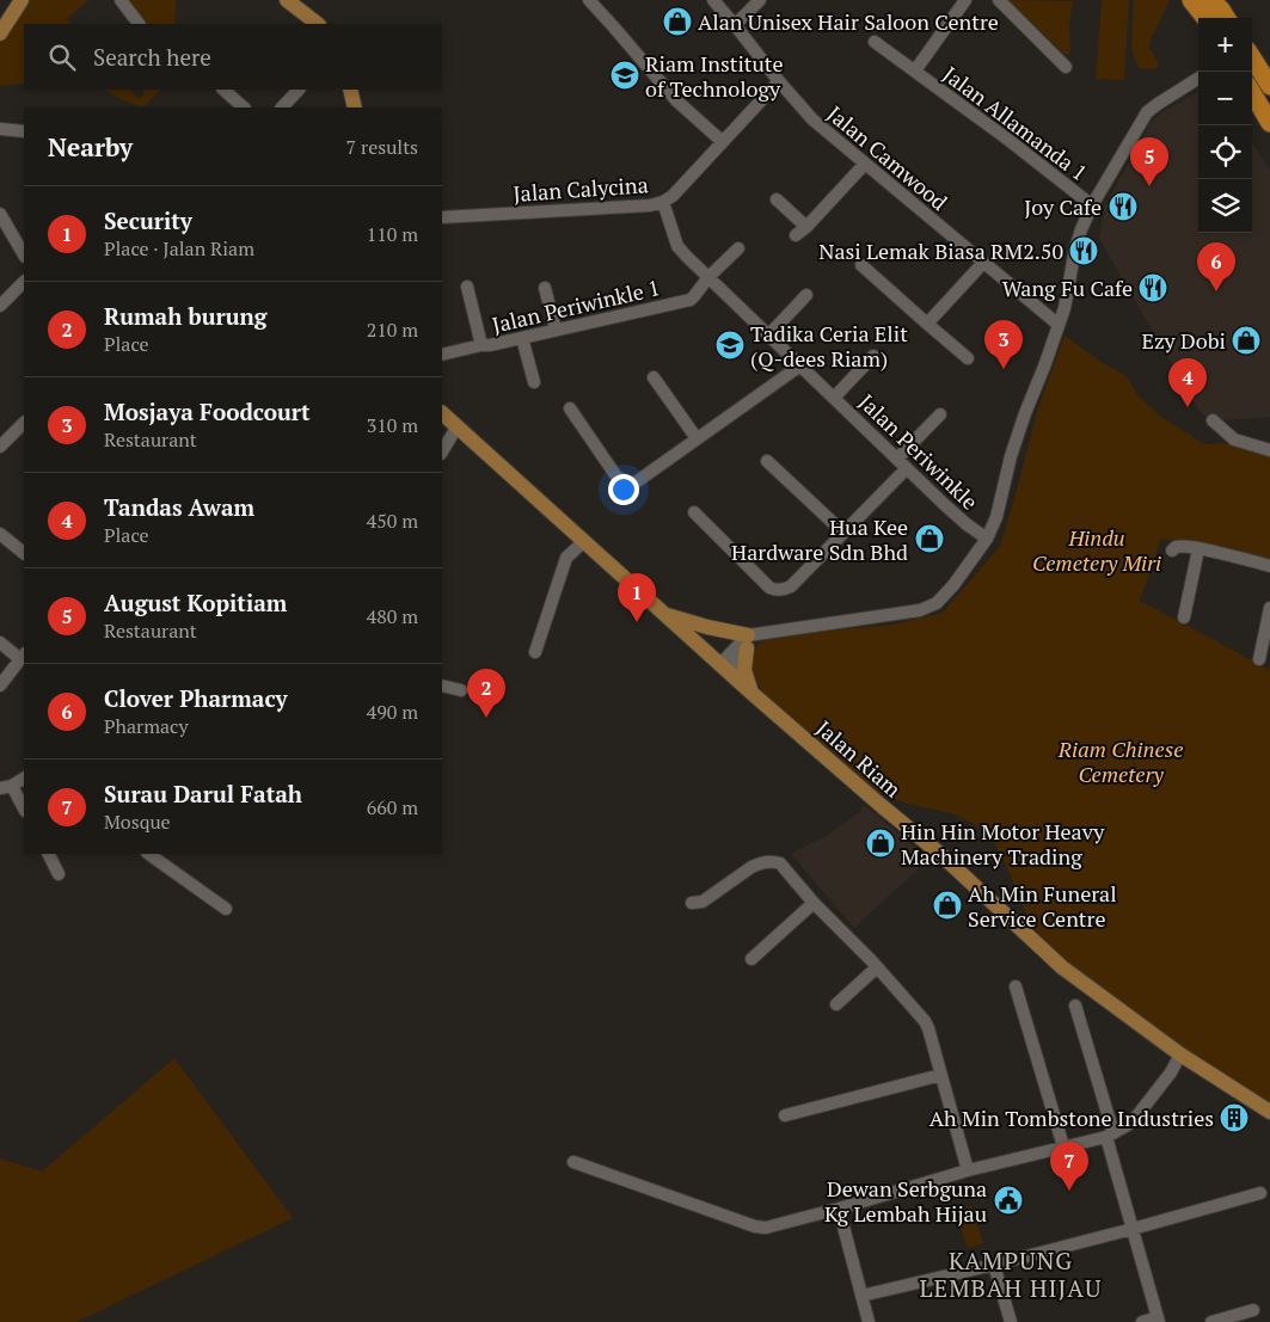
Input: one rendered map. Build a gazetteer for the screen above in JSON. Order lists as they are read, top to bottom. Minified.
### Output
{"streets":{"main road":["Jalan Riam"],"street":["Jalan Allamanda 1","Jalan Camwood","Jalan Calycina","Jalan Periwinkle 1","Jalan Periwinkle"]},"crossings":[["Jalan Camwood","Jalan Calycina"],["Jalan Calycina","Jalan Periwinkle"],["Jalan Periwinkle 1","Jalan Periwinkle"]],"districts":["KAMPUNG LEMBAH HIJAU"],"parks":["Hindu Cemetery Miri","Riam Chinese Cemetery"],"places":{"shop":["Alan Unisex Hair Saloon Centre","Ezy Dobi","Hua Kee Hardware Sdn Bhd","Hin Hin Motor Heavy Machinery Trading","Ah Min Funeral Service Centre"],"school or university":["Riam Institute of Technology","Tadika Ceria Elit (Q-dees Riam)"],"restaurant":["Joy Cafe","Nasi Lemak Biasa RM2.50","Wang Fu Cafe"],"building":["Ah Min Tombstone Industries"],"public building":["Dewan Serbguna Kg Lembah Hijau"]},"page":{"map_buttons":["+","−"],"search":"Search here","heading":["Nearby","7 results"],"pins":["5","6","3","4","1","2","7"],"list":[{"mark":"1","name":"Security","note":"Place · Jalan Riam","value":"110 m"},{"mark":"2","name":"Rumah burung","note":"Place","value":"210 m"},{"mark":"3","name":"Mosjaya Foodcourt","note":"Restaurant","value":"310 m"},{"mark":"4","name":"Tandas Awam","note":"Place","value":"450 m"},{"mark":"5","name":"August Kopitiam","note":"Restaurant","value":"480 m"},{"mark":"6","name":"Clover Pharmacy","note":"Pharmacy","value":"490 m"},{"mark":"7","name":"Surau Darul Fatah","note":"Mosque","value":"660 m"}]}}
